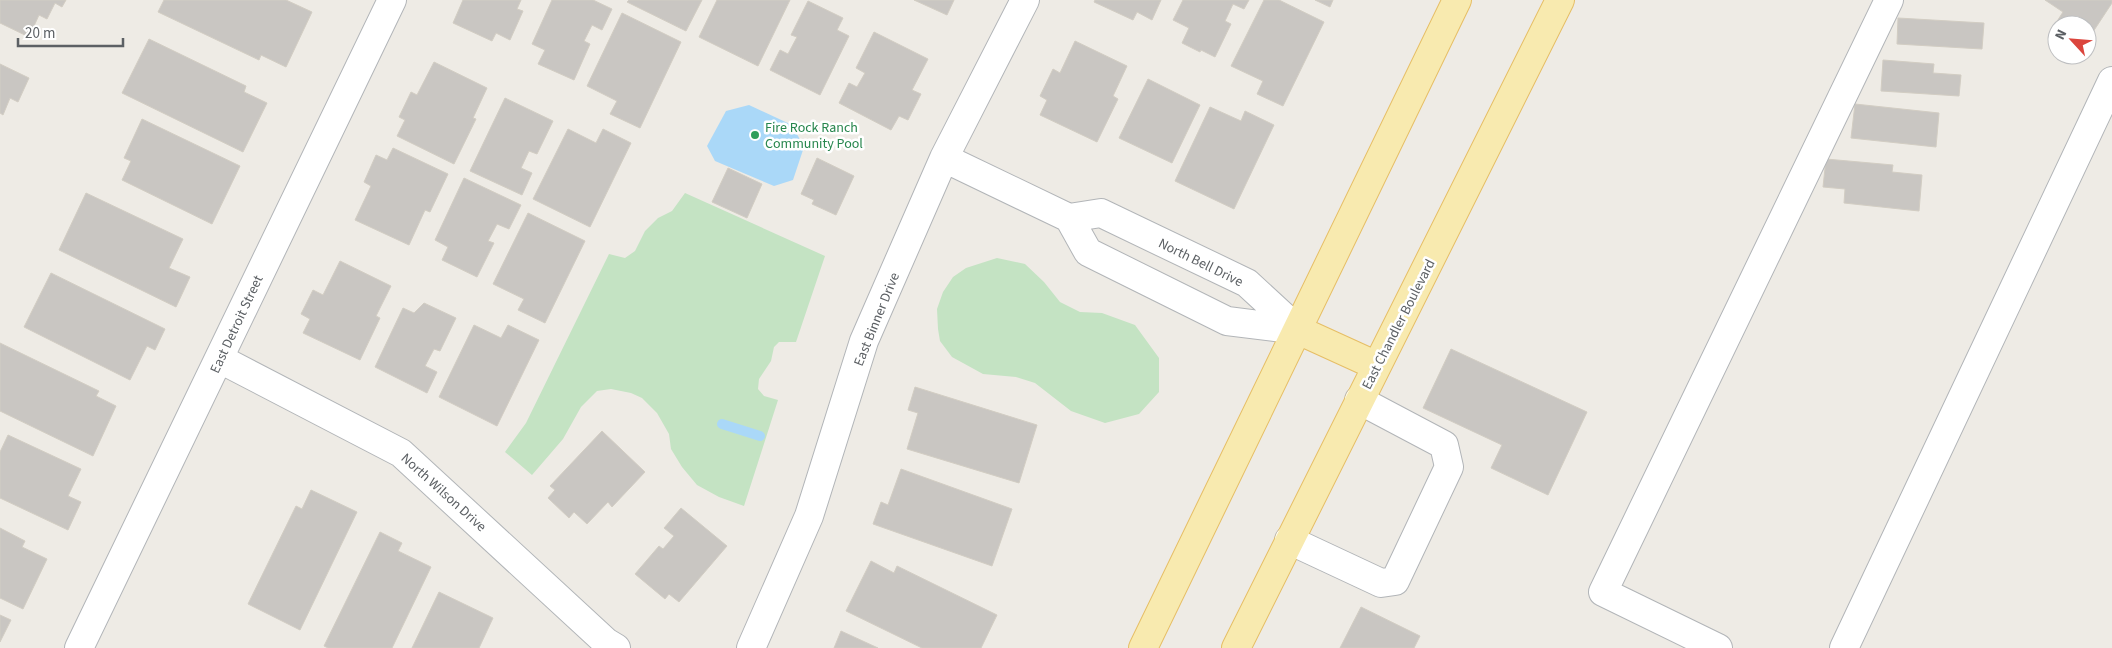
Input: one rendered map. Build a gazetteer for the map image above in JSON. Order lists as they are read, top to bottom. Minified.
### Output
{"streets":{"main road":["East Chandler Boulevard"],"street":["North Bell Drive","East Binner Drive","East Detroit Street","North Wilson Drive"]},"crossings":[["East Detroit Street","North Wilson Drive"]],"places":["Fire Rock Ranch Community Pool"],"scale_bar":"20 m","north":"top left"}
